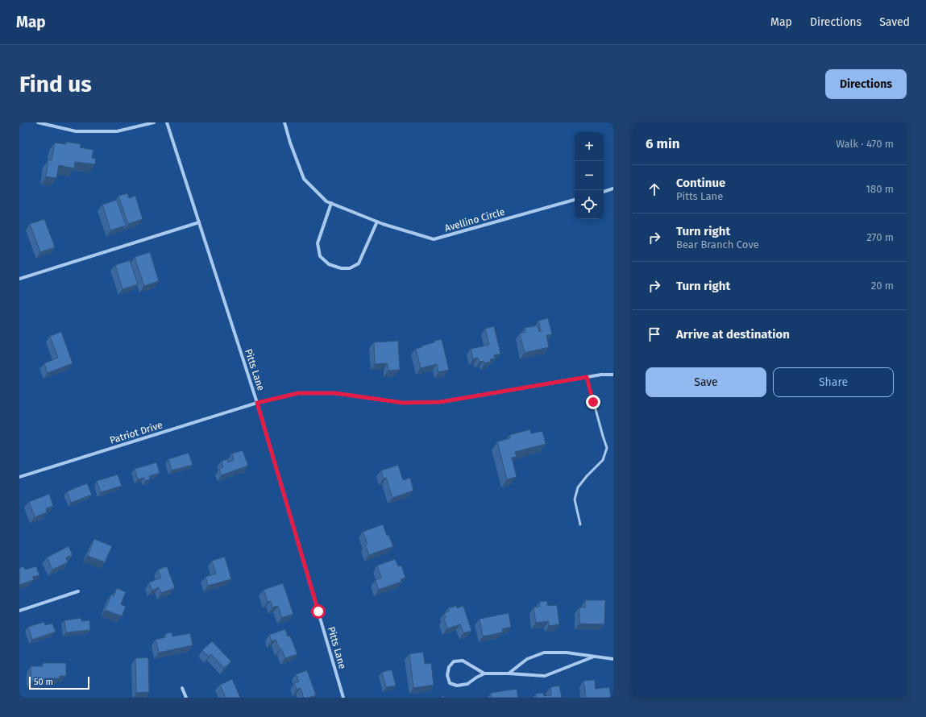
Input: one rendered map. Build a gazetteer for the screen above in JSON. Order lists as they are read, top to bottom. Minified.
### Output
{"streets":{"street":["Avellino Circle","Pitts Lane","Patriot Drive"]},"crossings":[["Pitts Lane","Patriot Drive"]],"scale_bar":"50 m","page":{"header":"Map","nav":["Map","Directions","Saved"],"buttons":["Directions",["Save","Share"]],"title":"Find us","heading":["6 min","Walk · 470 m"],"map_buttons":["+","−"],"list":[["Continue","Pitts Lane","180 m"],["Turn right","Bear Branch Cove","270 m"],["Turn right","20 m"],"Arrive at destination"],"scale":"50 m"}}
